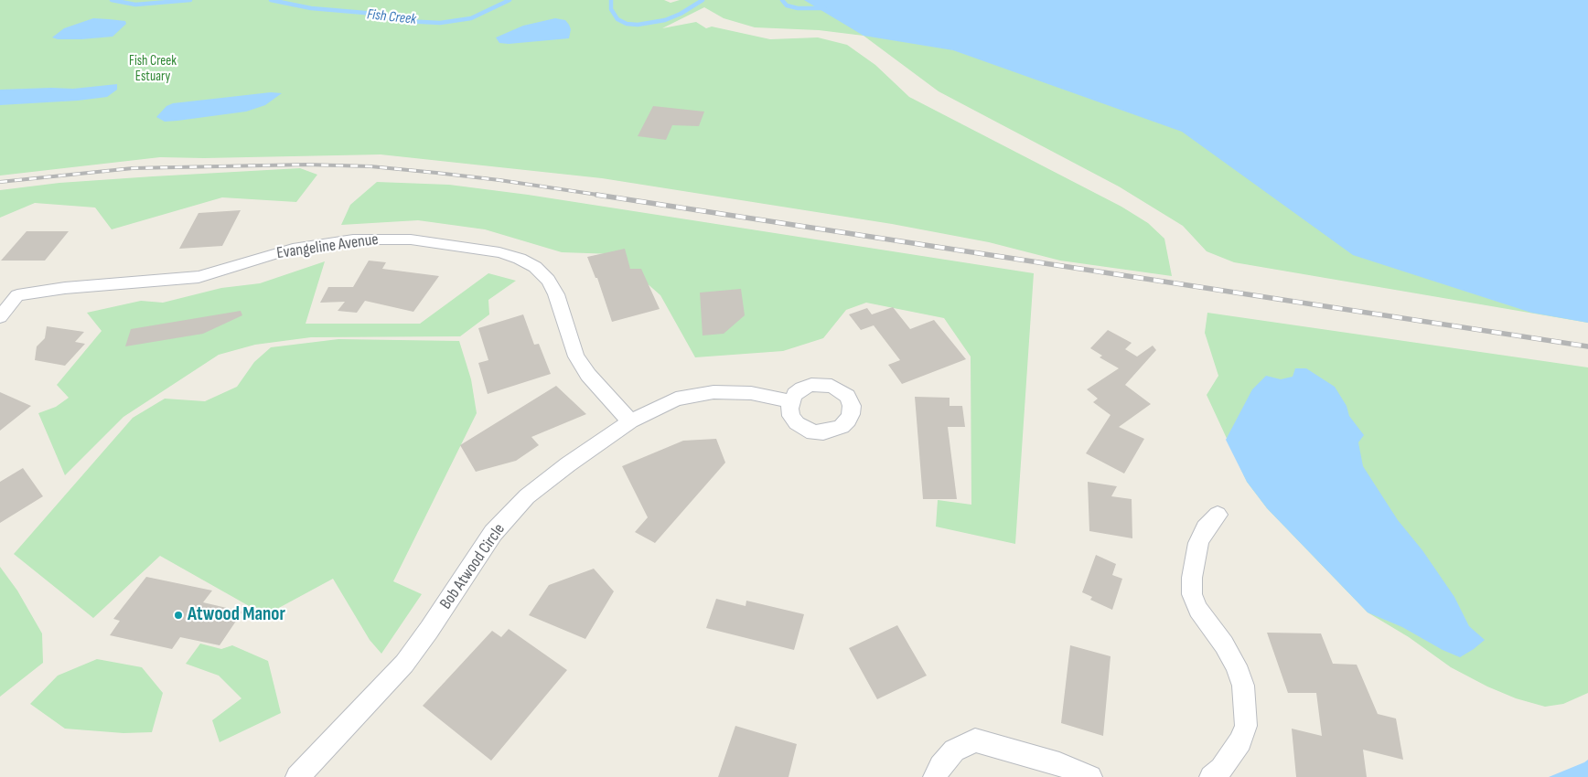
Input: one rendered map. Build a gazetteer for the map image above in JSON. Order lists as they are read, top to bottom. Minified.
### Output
{"streets":{"street":["Evangeline Avenue","Bob Atwood Circle"]},"crossings":[["Evangeline Avenue","Bob Atwood Circle"]],"water":["Fish Creek"],"parks":["Fish Creek Estuary"],"places":["Atwood Manor"]}
